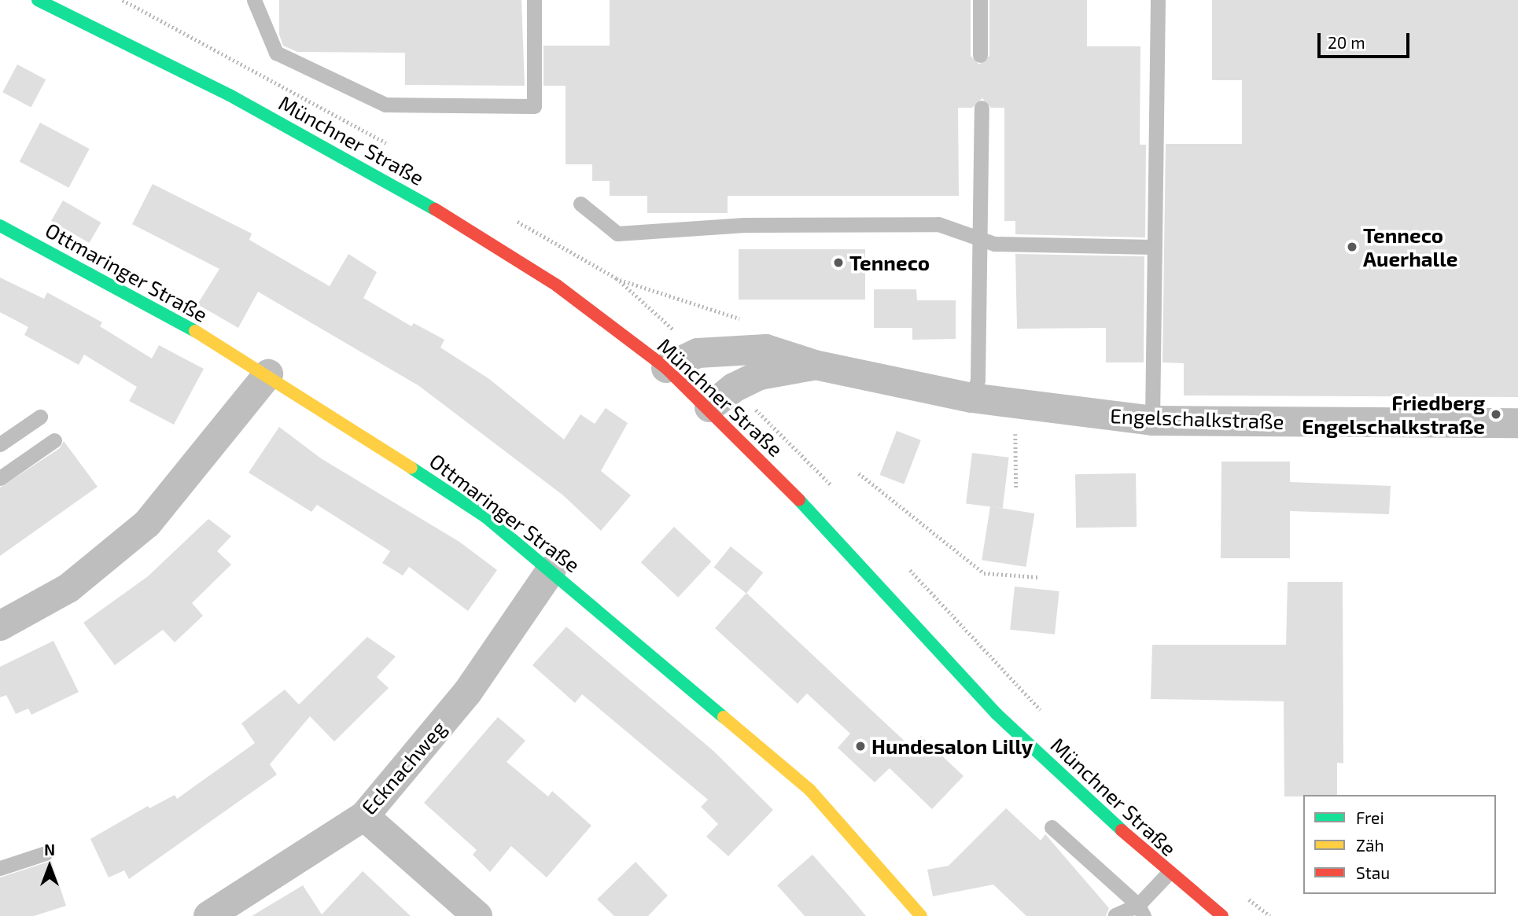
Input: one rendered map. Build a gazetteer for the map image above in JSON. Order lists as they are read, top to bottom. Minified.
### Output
{"streets":{"main road":["Münchner Straße","Ottmaringer Straße"],"street":["Engelschalkstraße","Ecknachweg"]},"crossings":[["Münchner Straße","Engelschalkstraße"],["Ottmaringer Straße","Ecknachweg"]],"places":["Tenneco Auerhalle","Tenneco","Friedberg Engelschalkstraße","Hundesalon Lilly"],"legend":["Frei","Zäh","Stau"],"scale_bar":"20 m","north":"top"}
